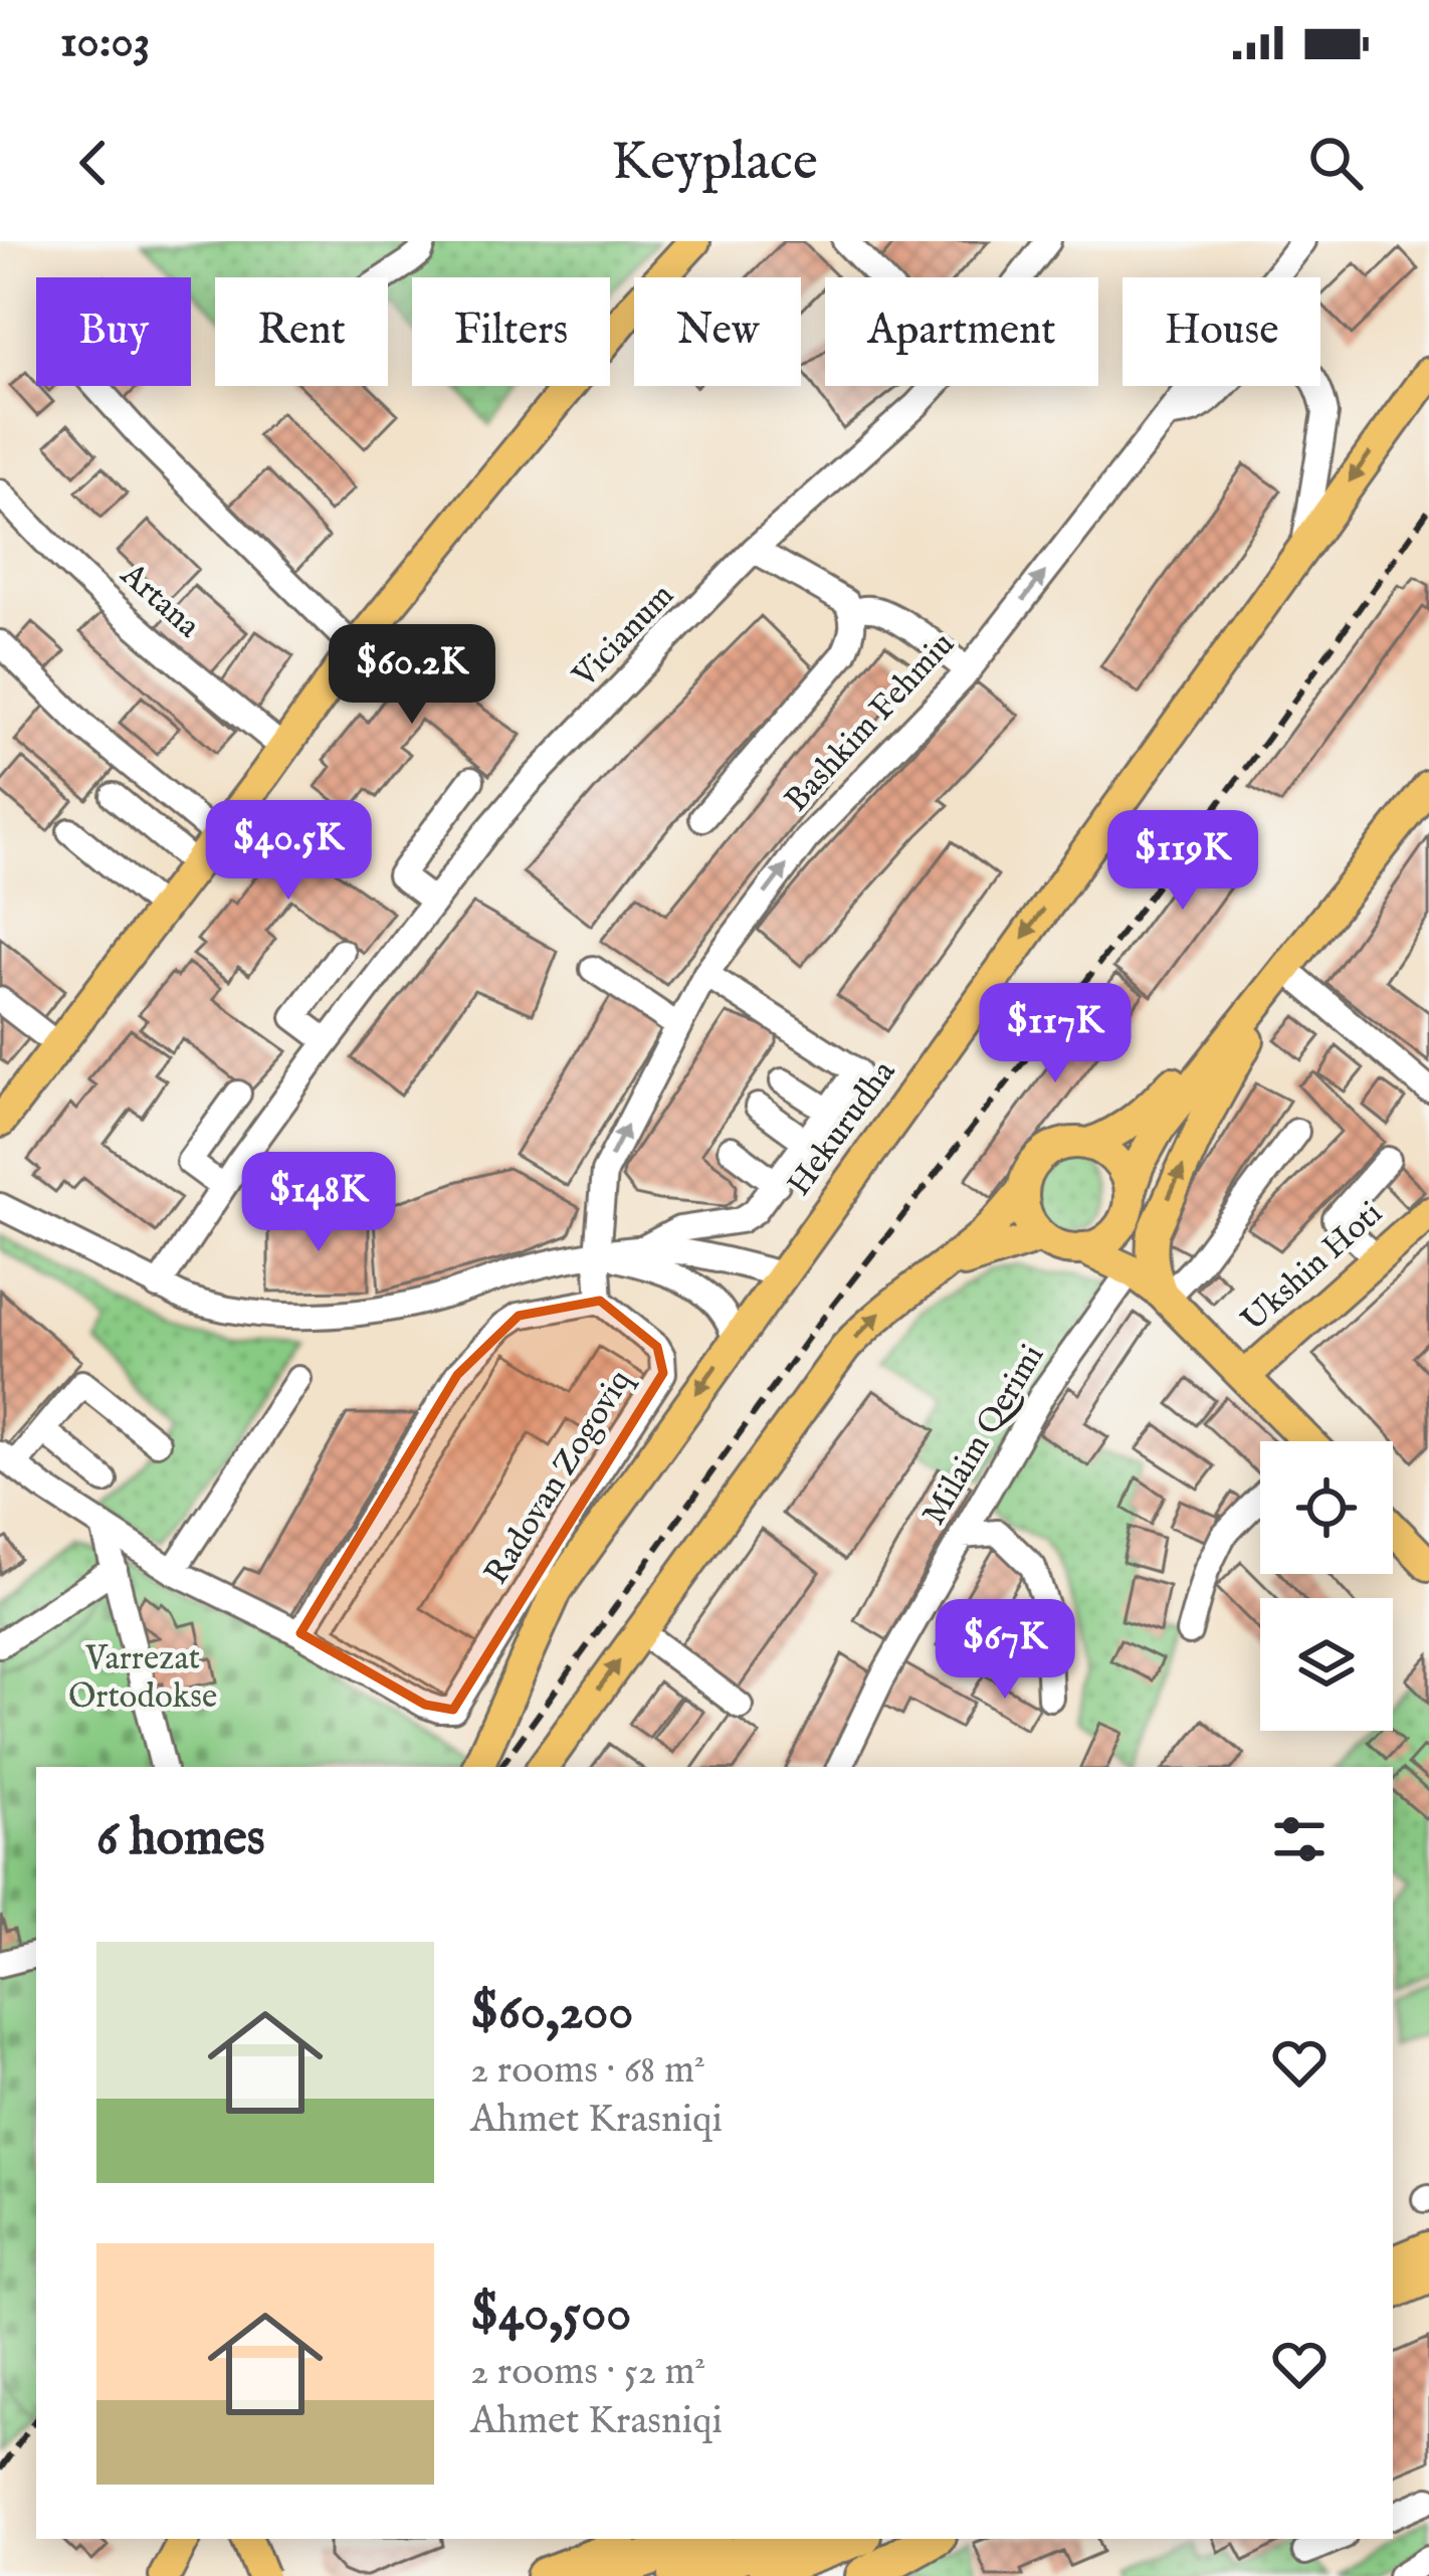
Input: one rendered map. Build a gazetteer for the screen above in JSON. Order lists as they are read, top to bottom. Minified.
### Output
{"streets":{"main road":["Hekurudha","Ukshin Hoti"],"street":["Artana","Vicianum","Bashkim Fehmiu","Milaim Qerimi","Radovan Zogoviq"]},"crossings":[["Bashkim Fehmiu","Radovan Zogoviq"]],"parks":["Varrezat Ortodokse"],"page":{"status":"10:03","header":"Keyplace","chip":["Buy","Rent","Filters","New","Apartment","House"],"price":["$60.2K","$40.5K","$119K","$117K","$148K","$67K"],"heading":"6 homes","list":[{"name":"$60,200","note":"2 rooms · 68 m² · Ahmet Krasniqi"},{"name":"$40,500","note":"2 rooms · 52 m² · Ahmet Krasniqi"}]}}
